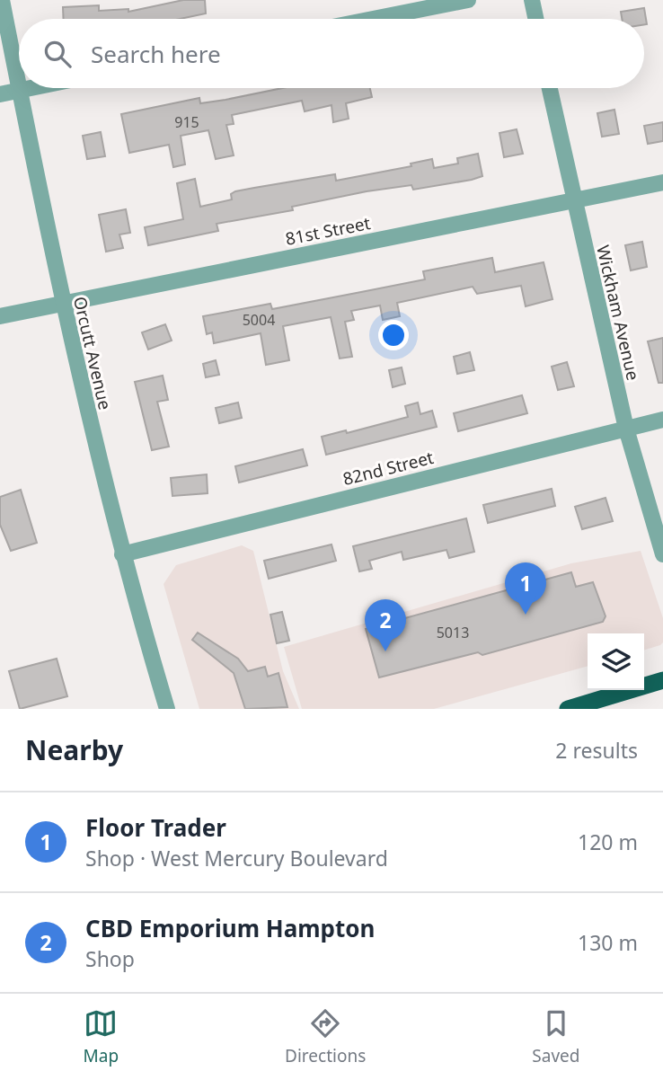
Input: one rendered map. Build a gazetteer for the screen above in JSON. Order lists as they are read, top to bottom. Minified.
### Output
{"streets":{"street":["81st Street","Wickham Avenue","Orcutt Avenue","82nd Street"]},"crossings":[["81st Street","Wickham Avenue"],["81st Street","Orcutt Avenue"],["Wickham Avenue","82nd Street"],["Orcutt Avenue","82nd Street"]],"house_numbers":["915","5004","5013"],"page":{"search":"Search here","pins":["1","2"],"heading":["Nearby","2 results"],"list":[{"mark":"1","name":"Floor Trader","note":"Shop · West Mercury Boulevard","value":"120 m"},{"mark":"2","name":"CBD Emporium Hampton","note":"Shop","value":"130 m"}],"nav":["Map","Directions","Saved"]}}
